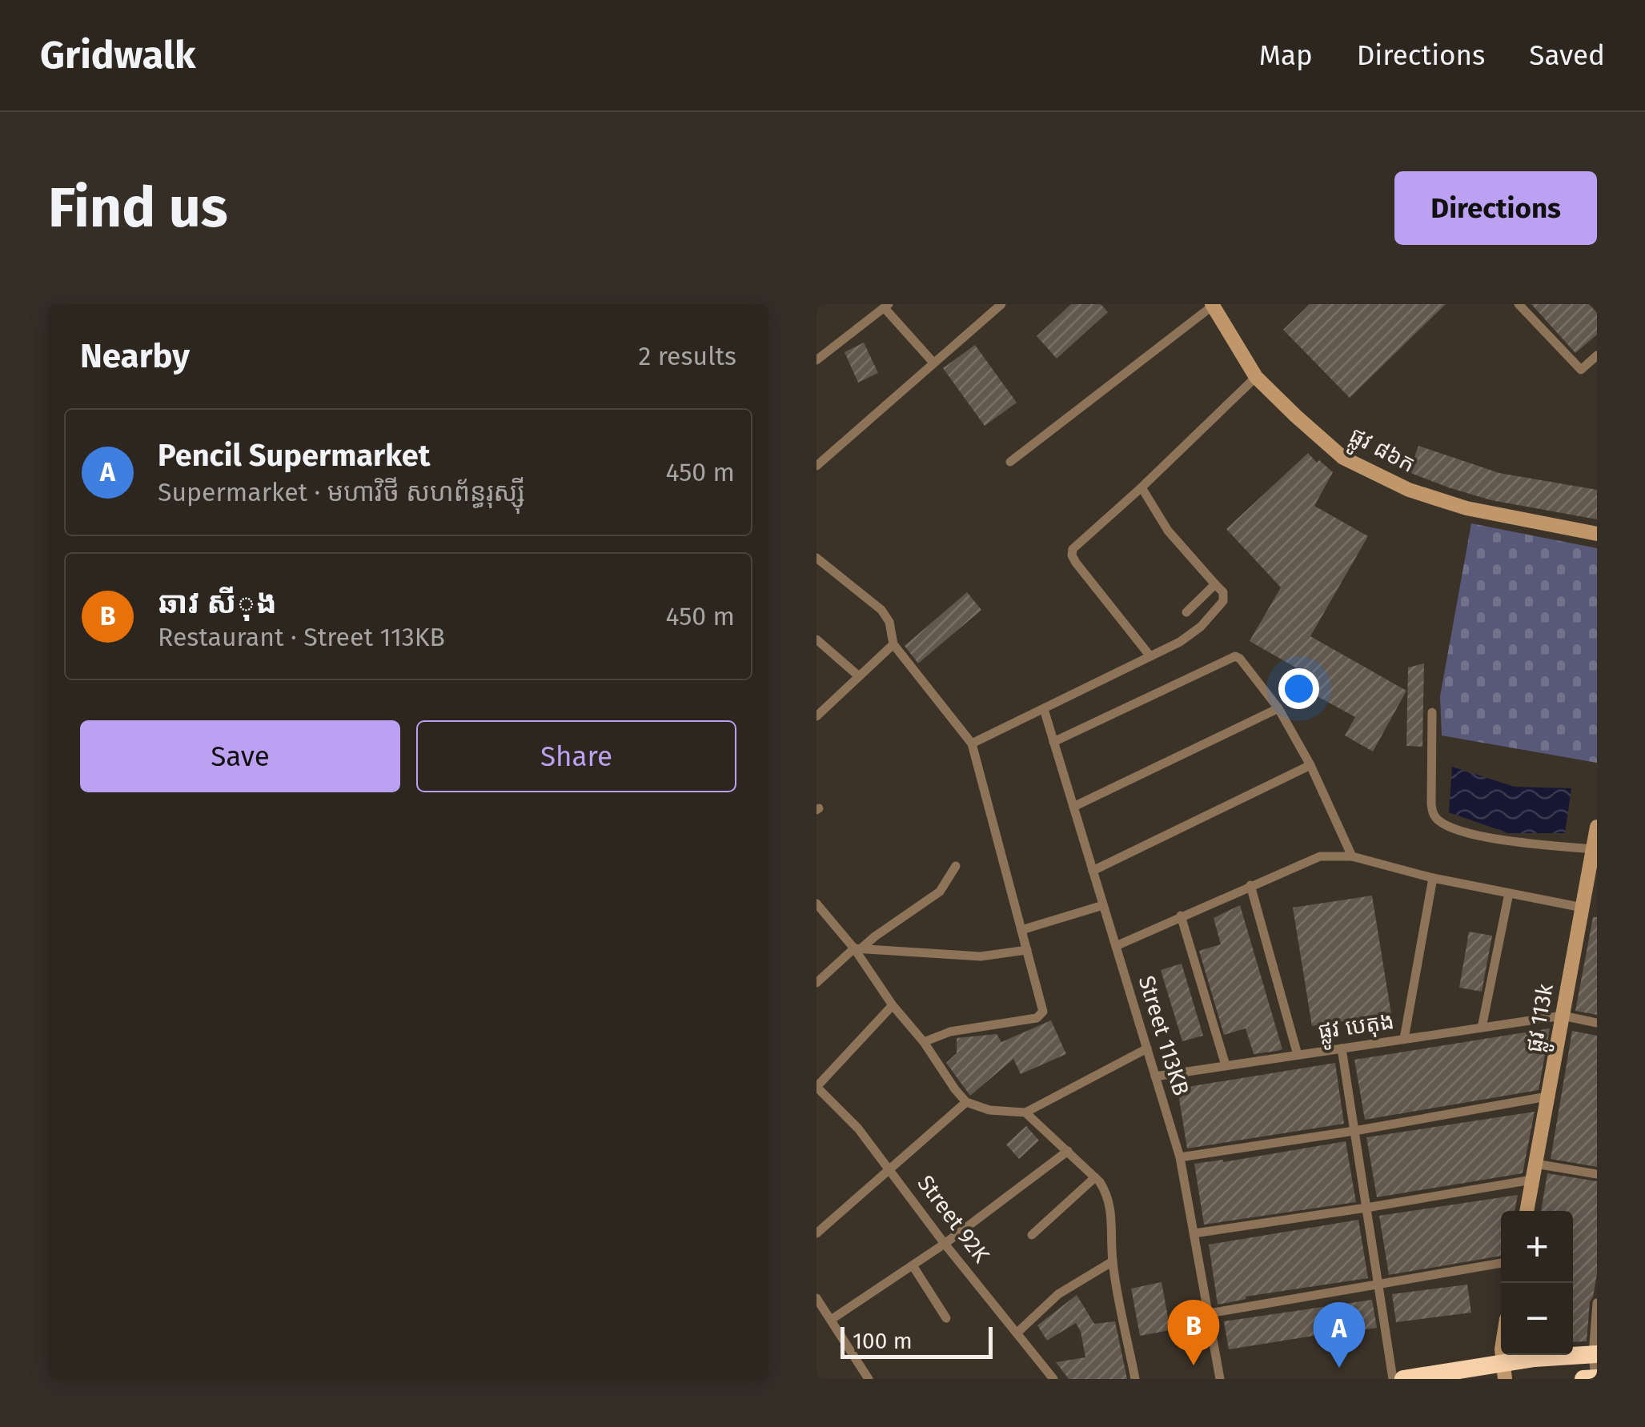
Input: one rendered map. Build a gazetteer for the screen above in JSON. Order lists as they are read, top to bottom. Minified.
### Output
{"streets":{"street":["ផ្លូវ ៨៦ក","ផ្លូវ 113k","ផ្លូវ បេតុង","Street 113KB","Street 92K"]},"crossings":[["ផ្លូវ 113k","ផ្លូវ បេតុង"],["ផ្លូវ បេតុង","Street 113KB"]],"scale_bar":"100 m","page":{"header":"Gridwalk","nav":["Map","Directions","Saved"],"buttons":["Directions",["Save","Share"]],"title":"Find us","heading":["Nearby","2 results"],"list":[{"mark":"A","name":"Pencil Supermarket","note":"Supermarket · មហាវិថី សហព័ន្ធរុស្ស៊ី","value":"450 m"},{"mark":"B","name":"ឆាវ សីុង","note":"Restaurant · Street 113KB","value":"450 m"}],"map_buttons":["+","−"],"pins":["B","A"],"scale":"100 m"}}
